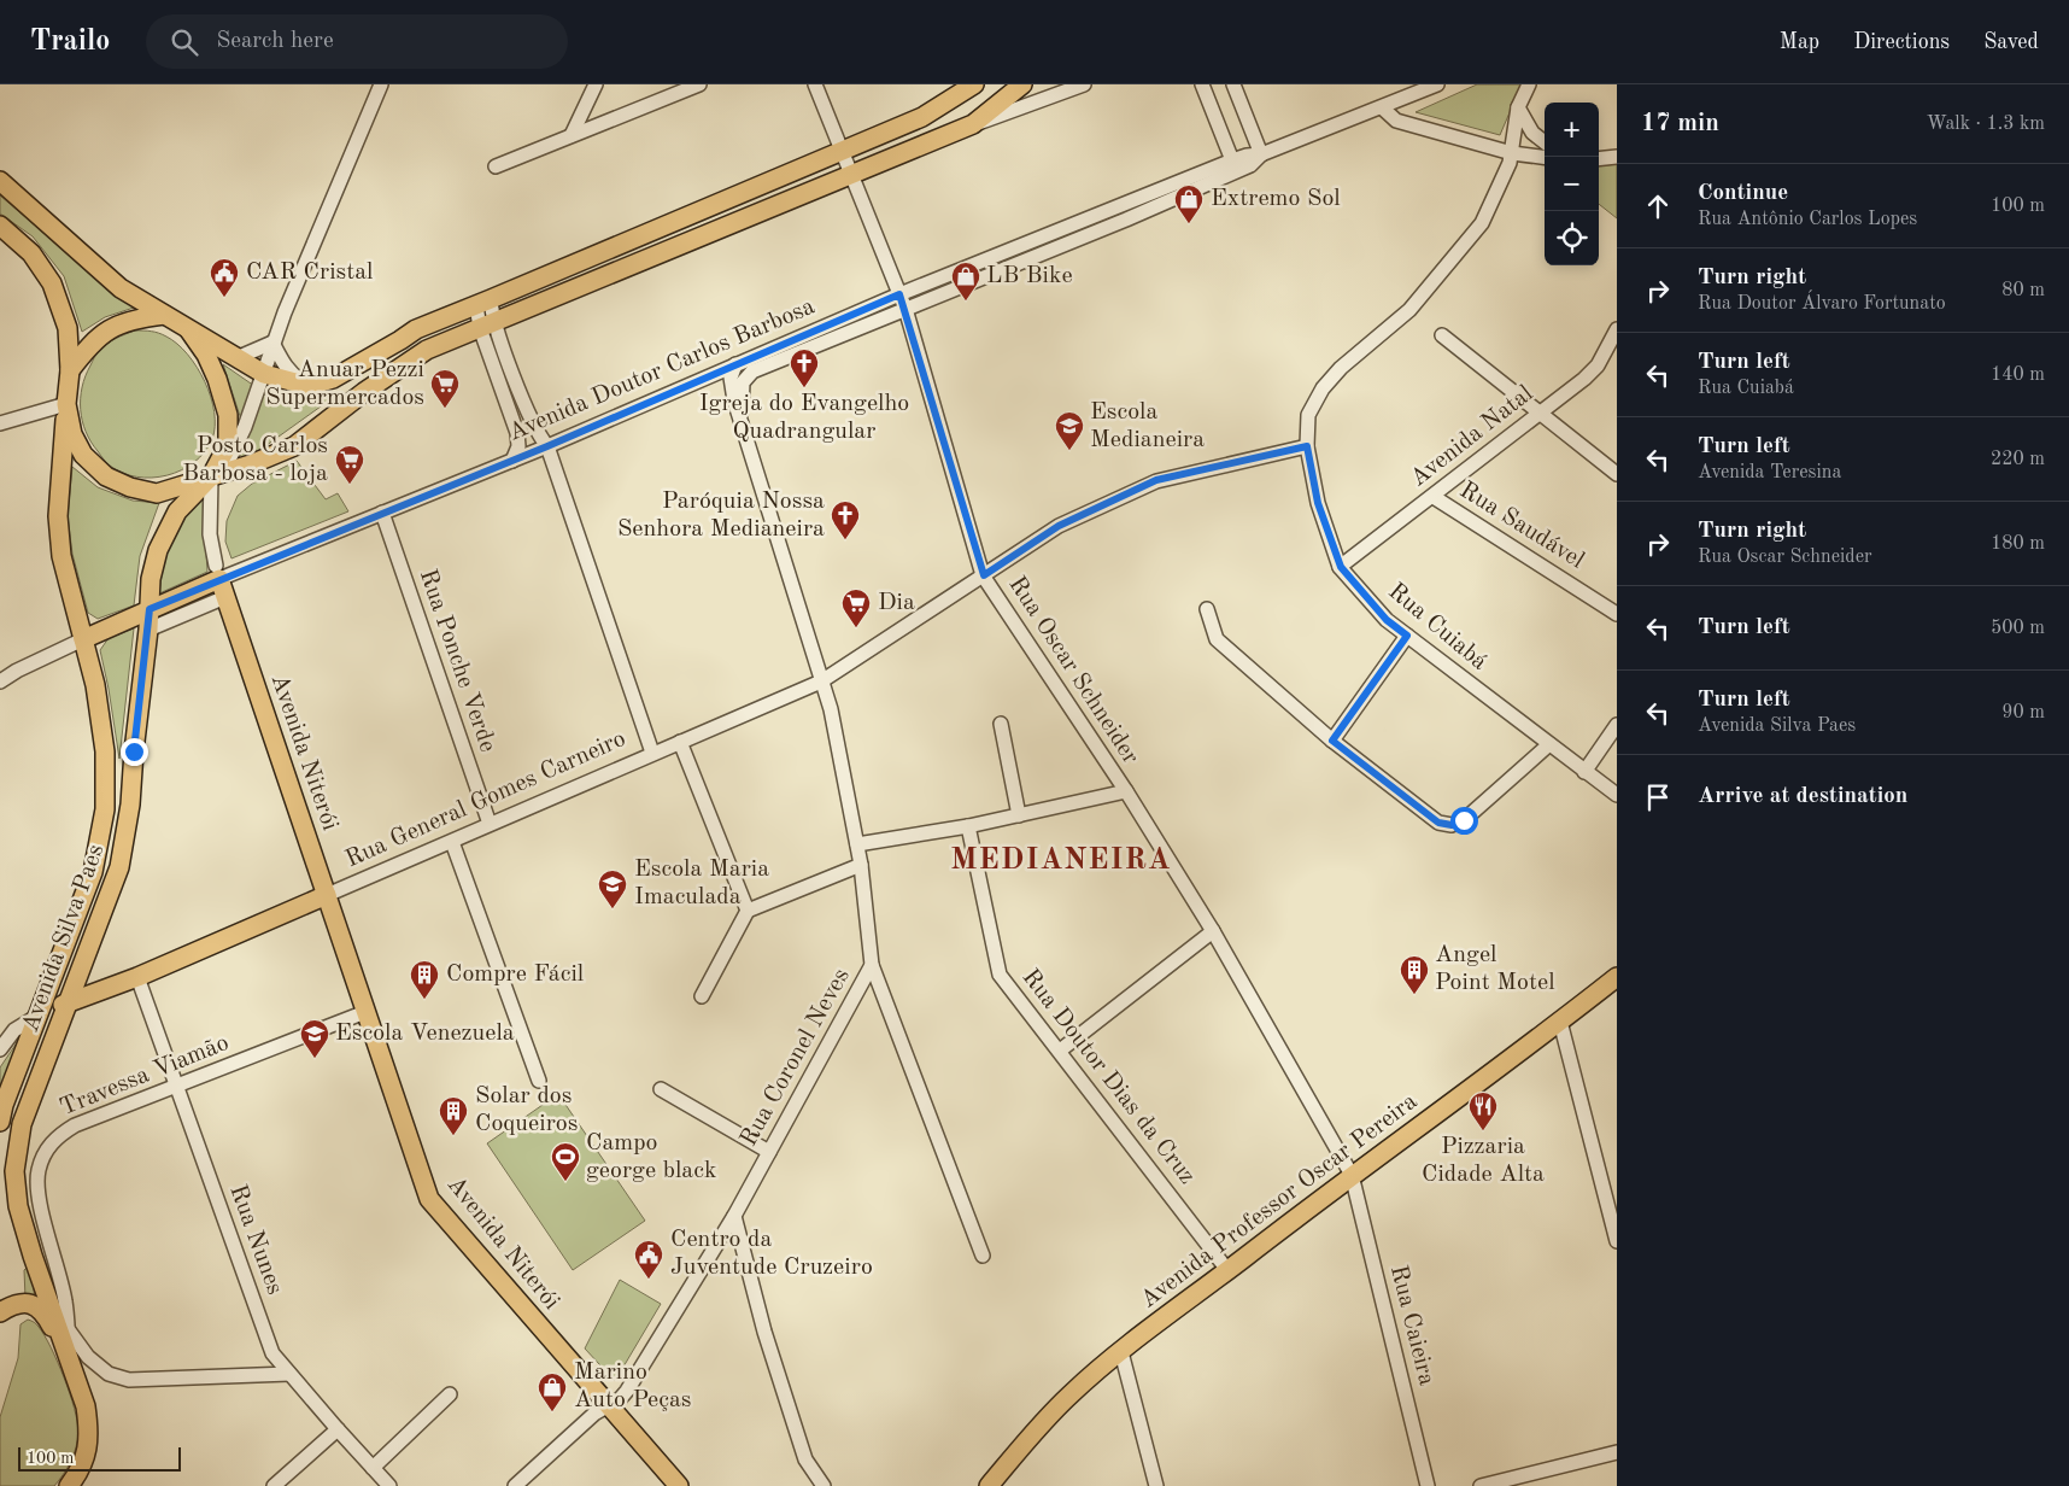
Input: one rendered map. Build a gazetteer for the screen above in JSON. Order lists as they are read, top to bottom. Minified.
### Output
{"streets":{"main road":["Avenida Doutor Carlos Barbosa","Avenida Niterói","Rua General Gomes Carneiro","Avenida Silva Paes","Avenida Professor Oscar Pereira"],"street":["Avenida Natal","Rua Saudável","Rua Cuiabá","Rua Ponche Verde","Rua Oscar Schneider","Rua Coronel Neves","Travessa Viamão","Rua Doutor Dias da Cruz","Rua Nunes","Rua Caieira"]},"crossings":[["Avenida Doutor Carlos Barbosa","Rua Ponche Verde"],["Avenida Doutor Carlos Barbosa","Rua Oscar Schneider"],["Avenida Doutor Carlos Barbosa","Avenida Niterói"],["Avenida Doutor Carlos Barbosa","Avenida Silva Paes"],["Avenida Doutor Carlos Barbosa","Rua Coronel Neves"],["Avenida Natal","Rua Saudável"],["Avenida Natal","Rua Cuiabá"],["Rua Cuiabá","Rua General Gomes Carneiro"],["Rua Ponche Verde","Rua General Gomes Carneiro"],["Rua Oscar Schneider","Rua General Gomes Carneiro"],["Rua Oscar Schneider","Avenida Professor Oscar Pereira"],["Rua Oscar Schneider","Rua Caieira"],["Avenida Niterói","Rua General Gomes Carneiro"],["Avenida Niterói","Avenida Silva Paes"],["Avenida Niterói","Rua Coronel Neves"],["Avenida Niterói","Travessa Viamão"],["Rua General Gomes Carneiro","Avenida Silva Paes"],["Rua General Gomes Carneiro","Rua Coronel Neves"],["Rua General Gomes Carneiro","Rua Nunes"],["Avenida Silva Paes","Travessa Viamão"],["Travessa Viamão","Rua Nunes"],["Rua Doutor Dias da Cruz","Avenida Professor Oscar Pereira"],["Avenida Professor Oscar Pereira","Rua Caieira"]],"districts":["MEDIANEIRA"],"places":{"shop":["Extremo Sol","LB Bike","Marino Auto Peças"],"public building":["CAR Cristal","Centro da Juventude Cruzeiro"],"church":["Igreja do Evangelho Quadrangular","Paróquia Nossa Senhora Medianeira"],"supermarket":["Anuar Pezzi Supermercados","Posto Carlos Barbosa - loja","Dia"],"school or university":["Escola Medianeira","Escola Maria Imaculada","Escola Venezuela"],"building":["Angel Point Motel","Compre Fácil","Solar dos Coqueiros"],"restaurant":["Pizzaria Cidade Alta"],"sports":["Campo george black"]},"scale_bar":"100 m","page":{"header":"Trailo","search":"Search here","nav":["Map","Directions","Saved"],"heading":["17 min","Walk · 1.3 km"],"map_buttons":["+","−"],"list":[["Continue","Rua Antônio Carlos Lopes","100 m"],["Turn right","Rua Doutor Álvaro Fortunato","80 m"],["Turn left","Rua Cuiabá","140 m"],["Turn left","Avenida Teresina","220 m"],["Turn right","Rua Oscar Schneider","180 m"],["Turn left","500 m"],["Turn left","Avenida Silva Paes","90 m"],"Arrive at destination"],"scale":"100 m"}}
